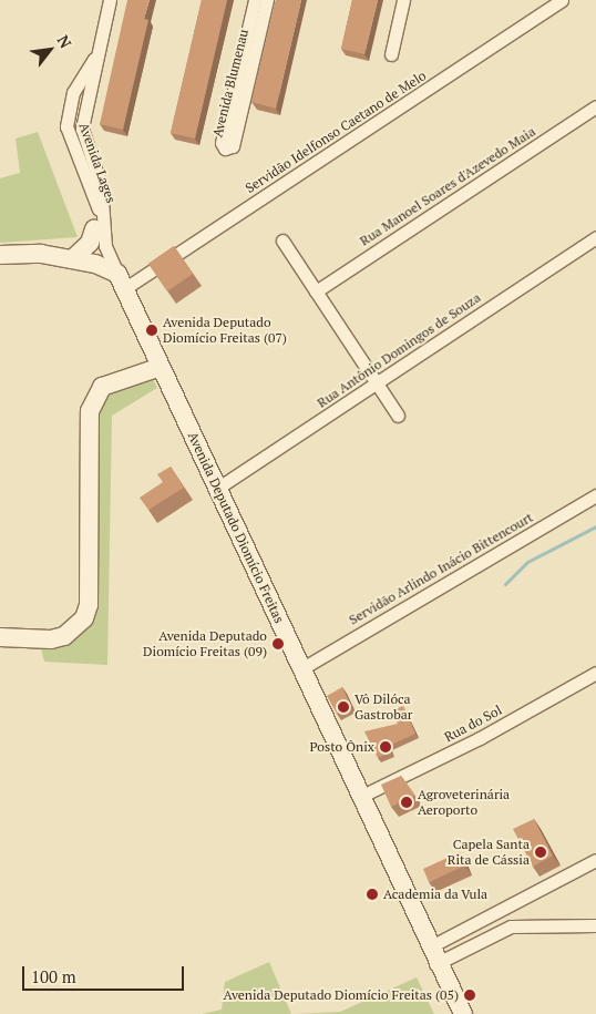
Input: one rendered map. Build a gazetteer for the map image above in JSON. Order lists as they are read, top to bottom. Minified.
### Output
{"streets":{"street":["Avenida Blumenau","Servidão Idelfonso Caetano de Melo","Avenida Lages","Rua Manoel Soares d'Azevedo Maia","Rua Antônio Domingos de Souza","Avenida Deputado Diomício Freitas","Servidão Arlindo Inácio Bittencourt","Rua do Sol"]},"crossings":[["Servidão Idelfonso Caetano de Melo","Avenida Lages"],["Servidão Idelfonso Caetano de Melo","Avenida Deputado Diomício Freitas"],["Avenida Lages","Avenida Deputado Diomício Freitas"],["Rua Antônio Domingos de Souza","Avenida Deputado Diomício Freitas"],["Avenida Deputado Diomício Freitas","Servidão Arlindo Inácio Bittencourt"],["Avenida Deputado Diomício Freitas","Rua do Sol"]],"places":["Avenida Deputado Diomício Freitas (07)","Avenida Deputado Diomício Freitas (09)","Vô Dilóca Gastrobar","Posto Ônix","Agroveterinária Aeroporto","Capela Santa Rita de Cássia","Academia da Vula","Avenida Deputado Diomício Freitas (05)"],"scale_bar":"100 m","north":"top right"}
